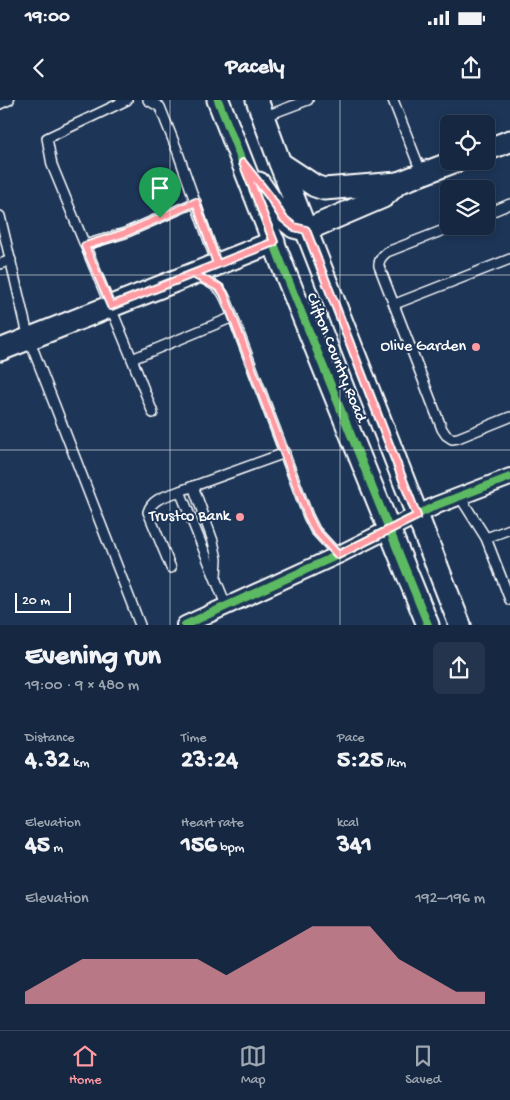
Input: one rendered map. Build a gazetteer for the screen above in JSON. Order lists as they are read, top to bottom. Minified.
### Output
{"streets":{"street":["Clifton Country Road"]},"places":["Olive Garden","Trustco Bank"],"scale_bar":"20 m","page":{"status":"19:00","header":"Pacely","scale":"20 m","heading":["Evening run","19:00 · 9 × 480 m"],"stats":[["Distance","4.32 km"],["Time","23:24"],["Pace","5:25 /km"],["Elevation","45 m"],["Heart rate","156 bpm"],["kcal","341"]],"chart":["Elevation","192–196 m"],"tabs":["Home","Map","Saved"]}}
